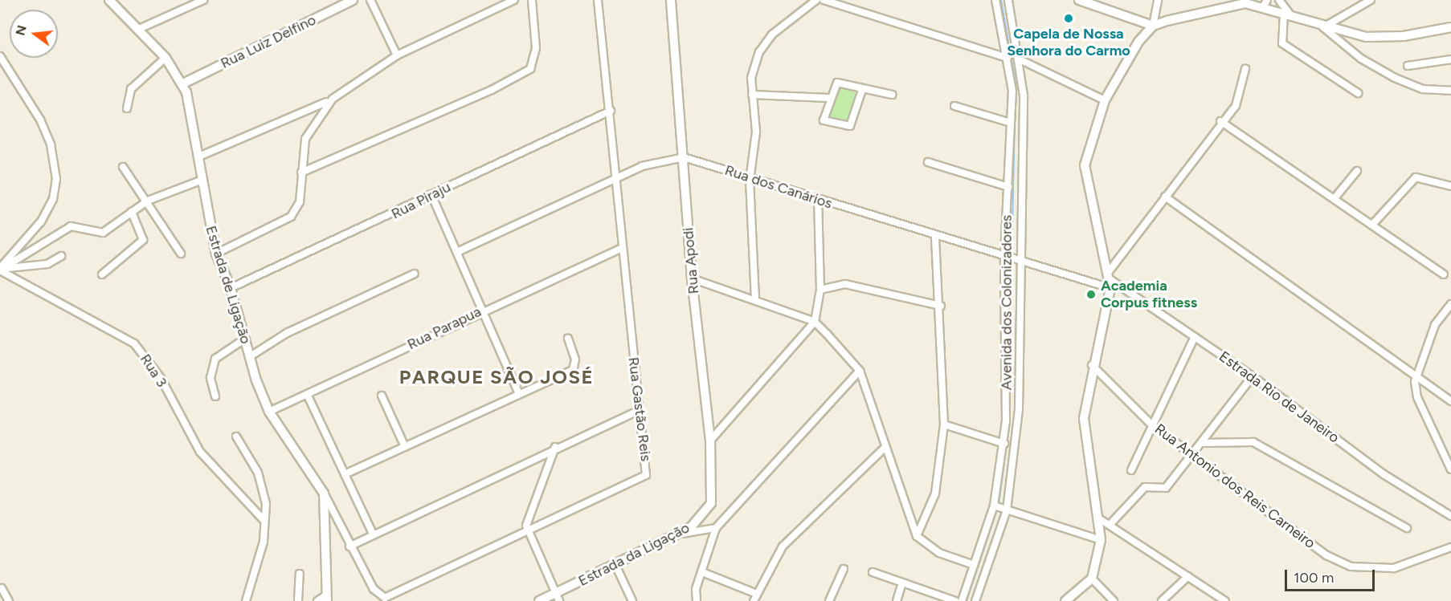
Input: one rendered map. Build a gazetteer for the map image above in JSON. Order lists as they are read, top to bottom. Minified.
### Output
{"streets":{"street":["Rua Luiz Delfino","Rua dos Canários","Rua Piraju","Rua Apodi","Estrada de Ligação","Avenida dos Colonizadores","Rua Parapua","Rua 3","Estrada Rio de Janeiro","Rua Gastão Reis","Rua Antonio dos Reis Carneiro","Estrada da Ligação"]},"crossings":[["Rua Luiz Delfino","Estrada de Ligação"],["Rua dos Canários","Rua Apodi"],["Rua dos Canários","Avenida dos Colonizadores"],["Rua dos Canários","Rua Gastão Reis"],["Rua Piraju","Estrada de Ligação"],["Rua Piraju","Rua Gastão Reis"],["Rua Apodi","Estrada da Ligação"],["Estrada de Ligação","Rua Parapua"],["Estrada de Ligação","Rua Gastão Reis"],["Rua Parapua","Rua Gastão Reis"]],"districts":["PARQUE SÃO JOSÉ"],"places":["Capela de Nossa Senhora do Carmo","Academia Corpus fitness"],"scale_bar":"100 m","north":"left"}
